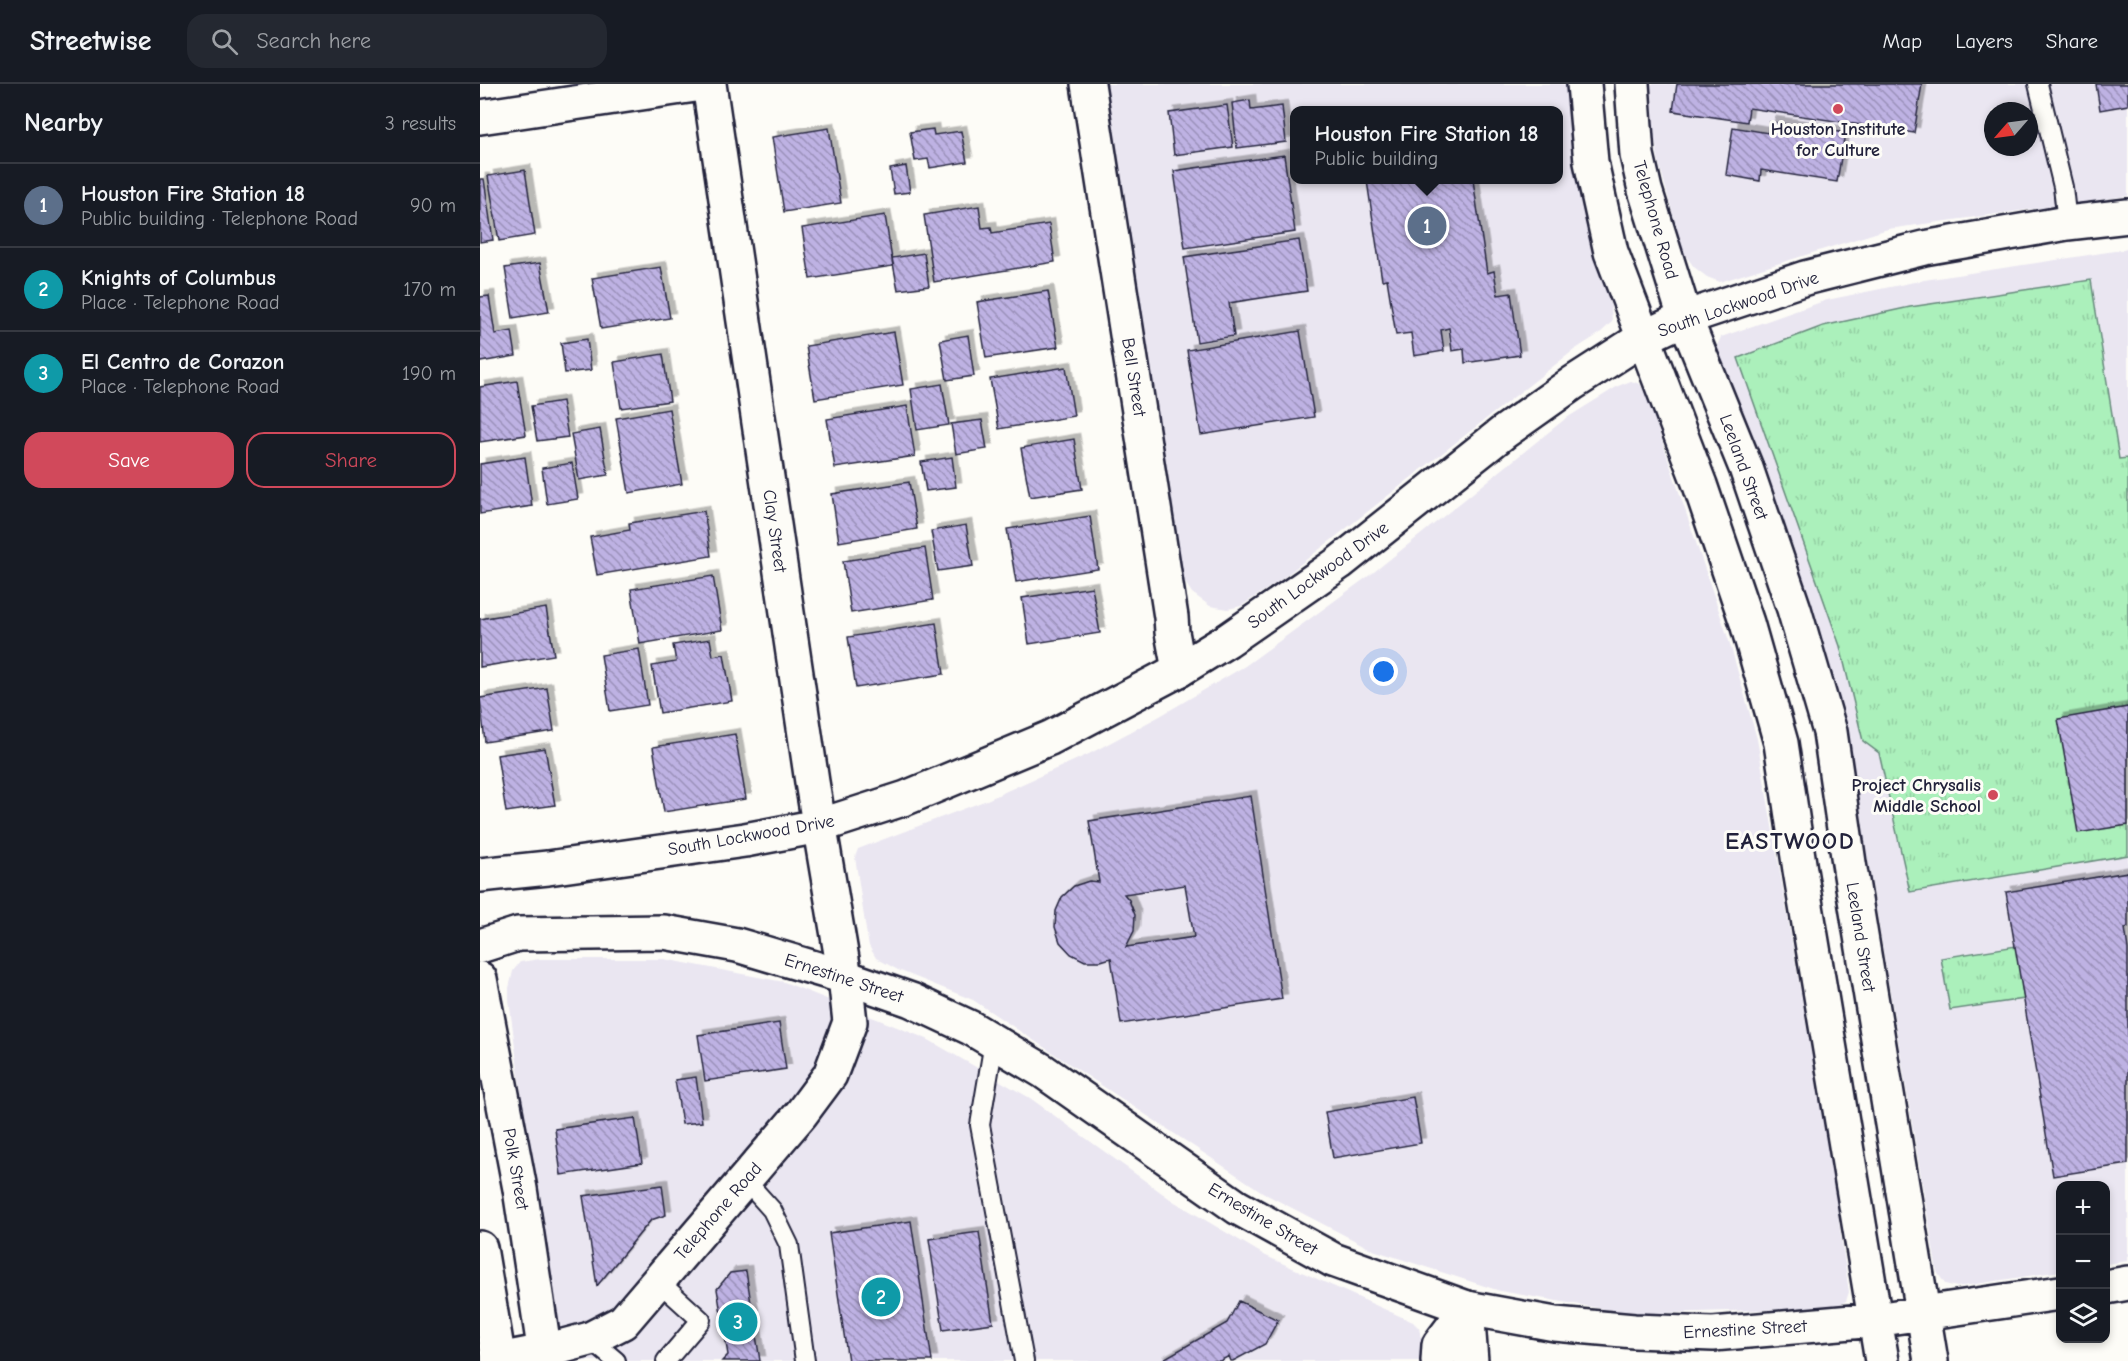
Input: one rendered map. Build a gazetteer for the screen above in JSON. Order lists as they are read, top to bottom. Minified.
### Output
{"streets":{"main road":["Telephone Road","South Lockwood Drive","Bell Street","Leeland Street","Clay Street","Ernestine Street","Polk Street"]},"crossings":[["Telephone Road","South Lockwood Drive"],["Telephone Road","Leeland Street"],["Telephone Road","Clay Street"],["Telephone Road","Ernestine Street"],["Telephone Road","Polk Street"],["South Lockwood Drive","Bell Street"],["South Lockwood Drive","Leeland Street"],["South Lockwood Drive","Clay Street"],["Leeland Street","Ernestine Street"],["Clay Street","Ernestine Street"]],"districts":["EASTWOOD"],"places":["Houston Institute for Culture","Project Chrysalis Middle School"],"north":"bottom left","page":{"header":"Streetwise","search":"Search here","nav":["Map","Layers","Share"],"heading":["Nearby","3 results"],"popup":["Houston Fire Station 18","Public building"],"list":[{"mark":"1","name":"Houston Fire Station 18","note":"Public building · Telephone Road","value":"90 m"},{"mark":"2","name":"Knights of Columbus","note":"Place · Telephone Road","value":"170 m"},{"mark":"3","name":"El Centro de Corazon","note":"Place · Telephone Road","value":"190 m"}],"pins":["1","2","3"],"buttons":["Save","Share"],"map_buttons":["+","−"]}}
